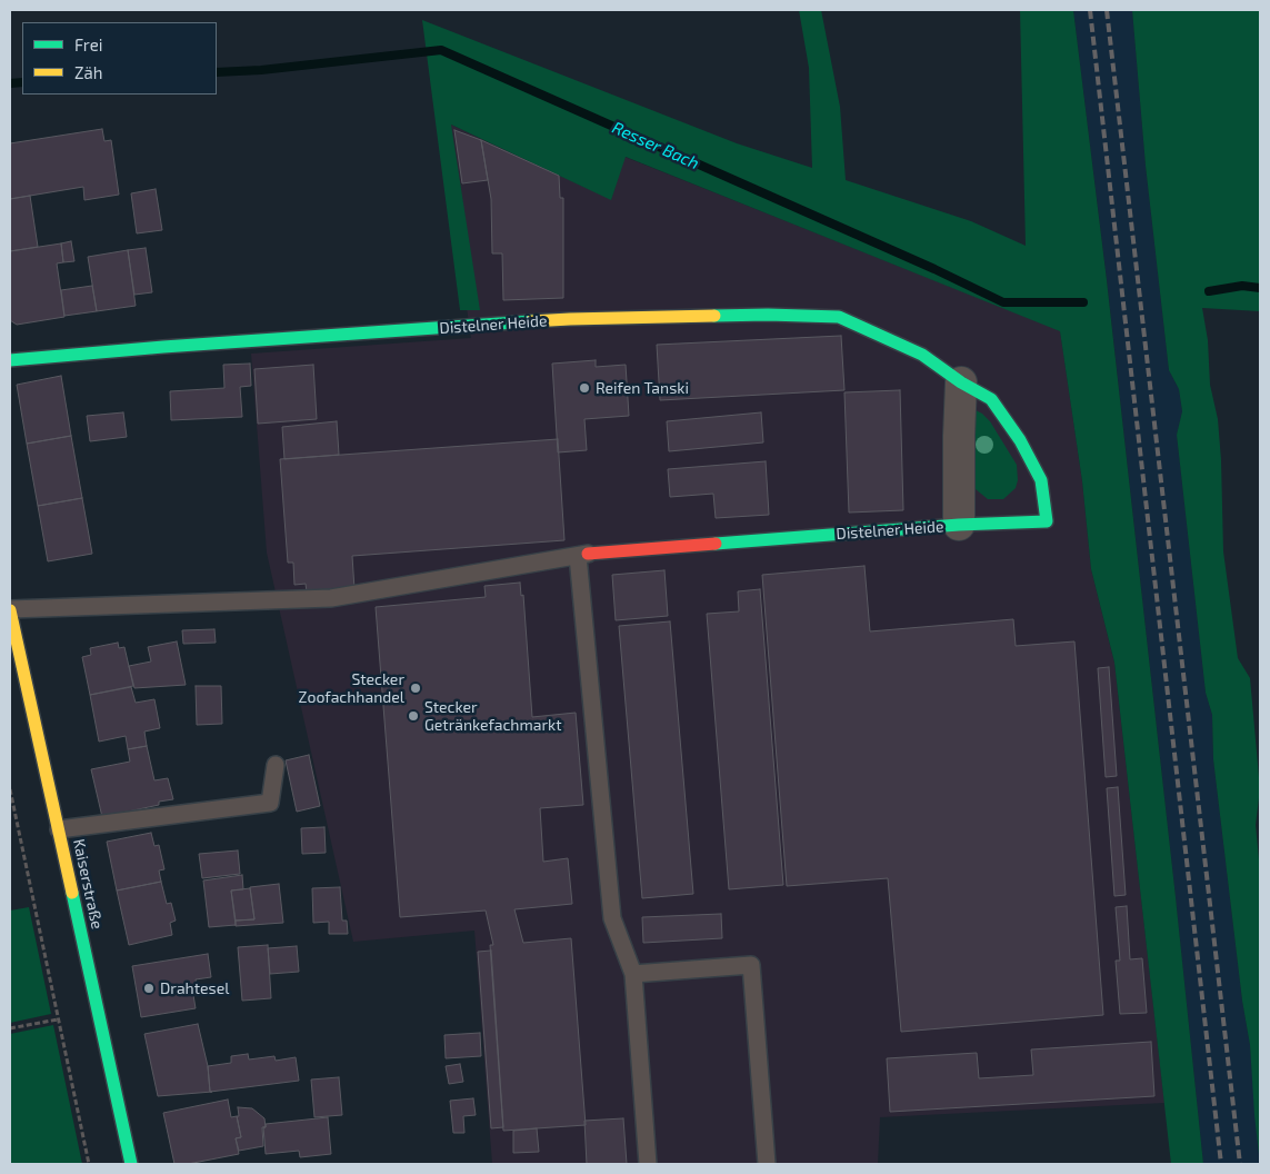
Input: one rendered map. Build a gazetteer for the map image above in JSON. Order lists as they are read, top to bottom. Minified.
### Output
{"streets":{"street":["Distelner Heide","Kaiserstraße"]},"water":["Resser Bach"],"places":["Reifen Tanski","Stecker Zoofachhandel","Stecker Getränkefachmarkt","Drahtesel"],"legend":["Frei","Zäh"]}
